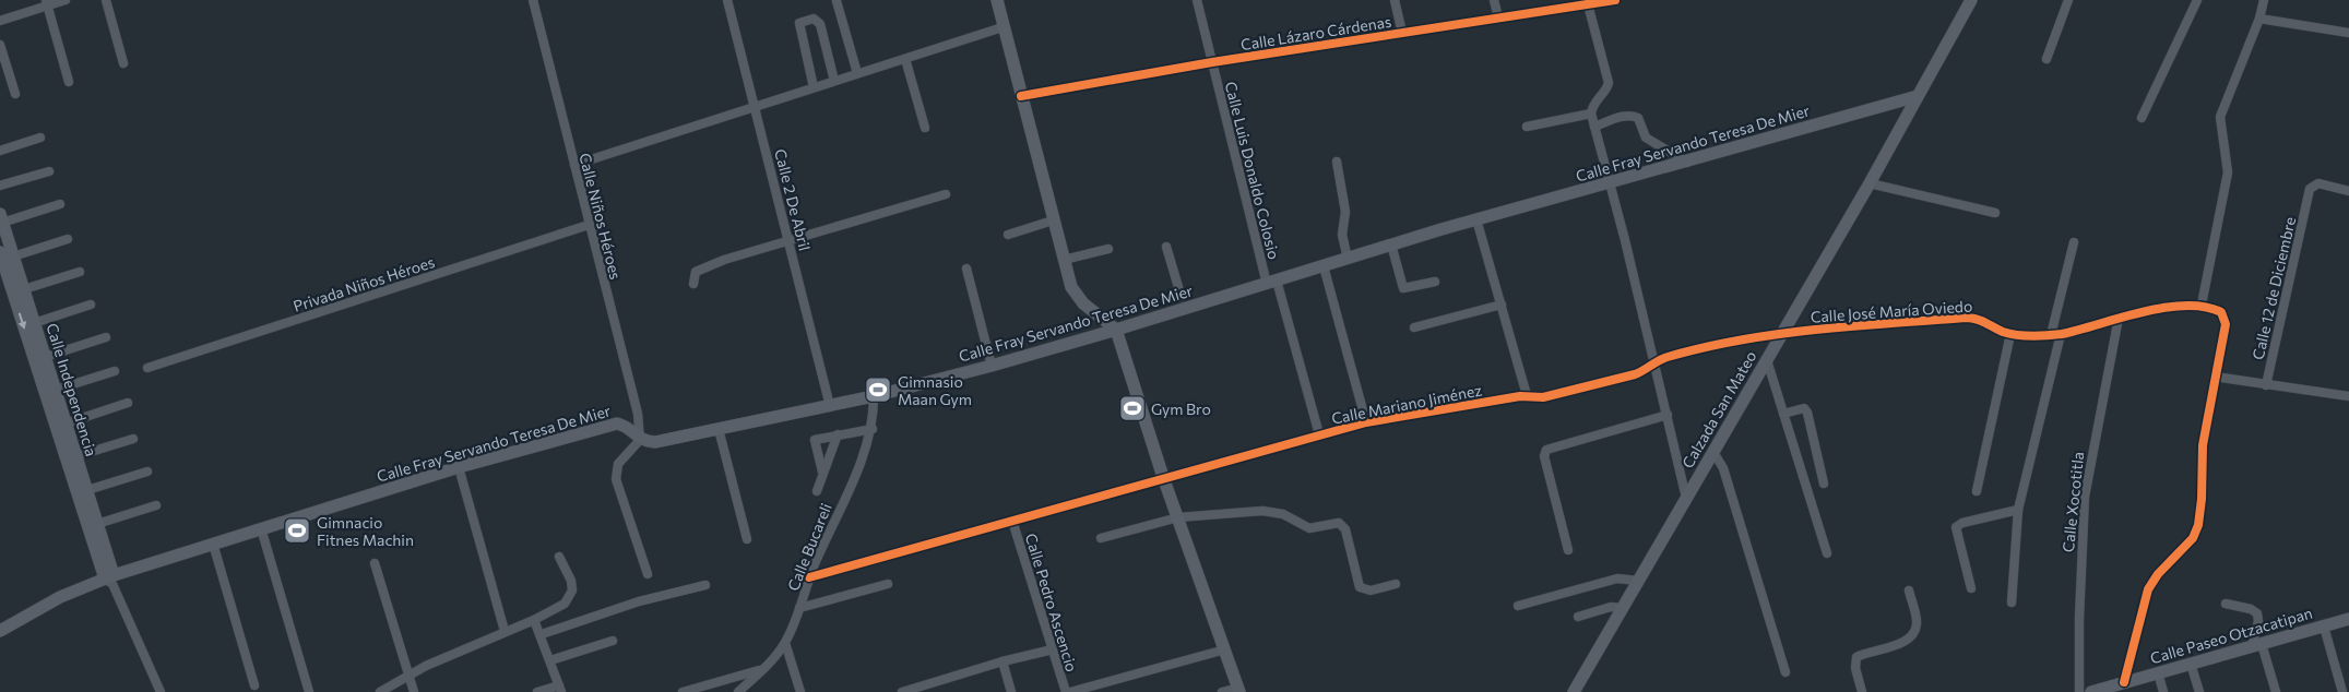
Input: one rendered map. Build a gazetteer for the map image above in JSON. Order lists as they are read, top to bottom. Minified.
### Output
{"streets":{"main road":["Calle Fray Servando Teresa De Mier","Calle Independencia","Calzada San Mateo","Calle Paseo Otzacatipan"],"street":["Calle Lázaro Cárdenas","Calle Luis Donaldo Colosio","Calle 2 De Abril","Calle Niños Héroes","Privada Niños Héroes","Calle 12 de Diciembre","Calle José María Oviedo","Calle Mariano Jiménez","Calle Xocotitla","Calle Bucareli","Calle Pedro Ascencio"]},"crossings":[["Calle Lázaro Cárdenas","Calle Luis Donaldo Colosio"],["Calle Fray Servando Teresa De Mier","Calle Luis Donaldo Colosio"],["Calle Fray Servando Teresa De Mier","Calle 2 De Abril"],["Calle Fray Servando Teresa De Mier","Calle Niños Héroes"],["Calle Fray Servando Teresa De Mier","Calle Independencia"],["Calle Fray Servando Teresa De Mier","Calzada San Mateo"],["Calle Fray Servando Teresa De Mier","Calle Bucareli"],["Calle Luis Donaldo Colosio","Calle Mariano Jiménez"],["Calle Niños Héroes","Privada Niños Héroes"],["Calle José María Oviedo","Calle Mariano Jiménez"],["Calle José María Oviedo","Calzada San Mateo"],["Calle José María Oviedo","Calle Xocotitla"],["Calle Mariano Jiménez","Calle Bucareli"],["Calle Mariano Jiménez","Calle Pedro Ascencio"]],"places":{"sports":["Gimnasio Maan Gym","Gym Bro","Gimnacio Fitnes Machin"]}}
